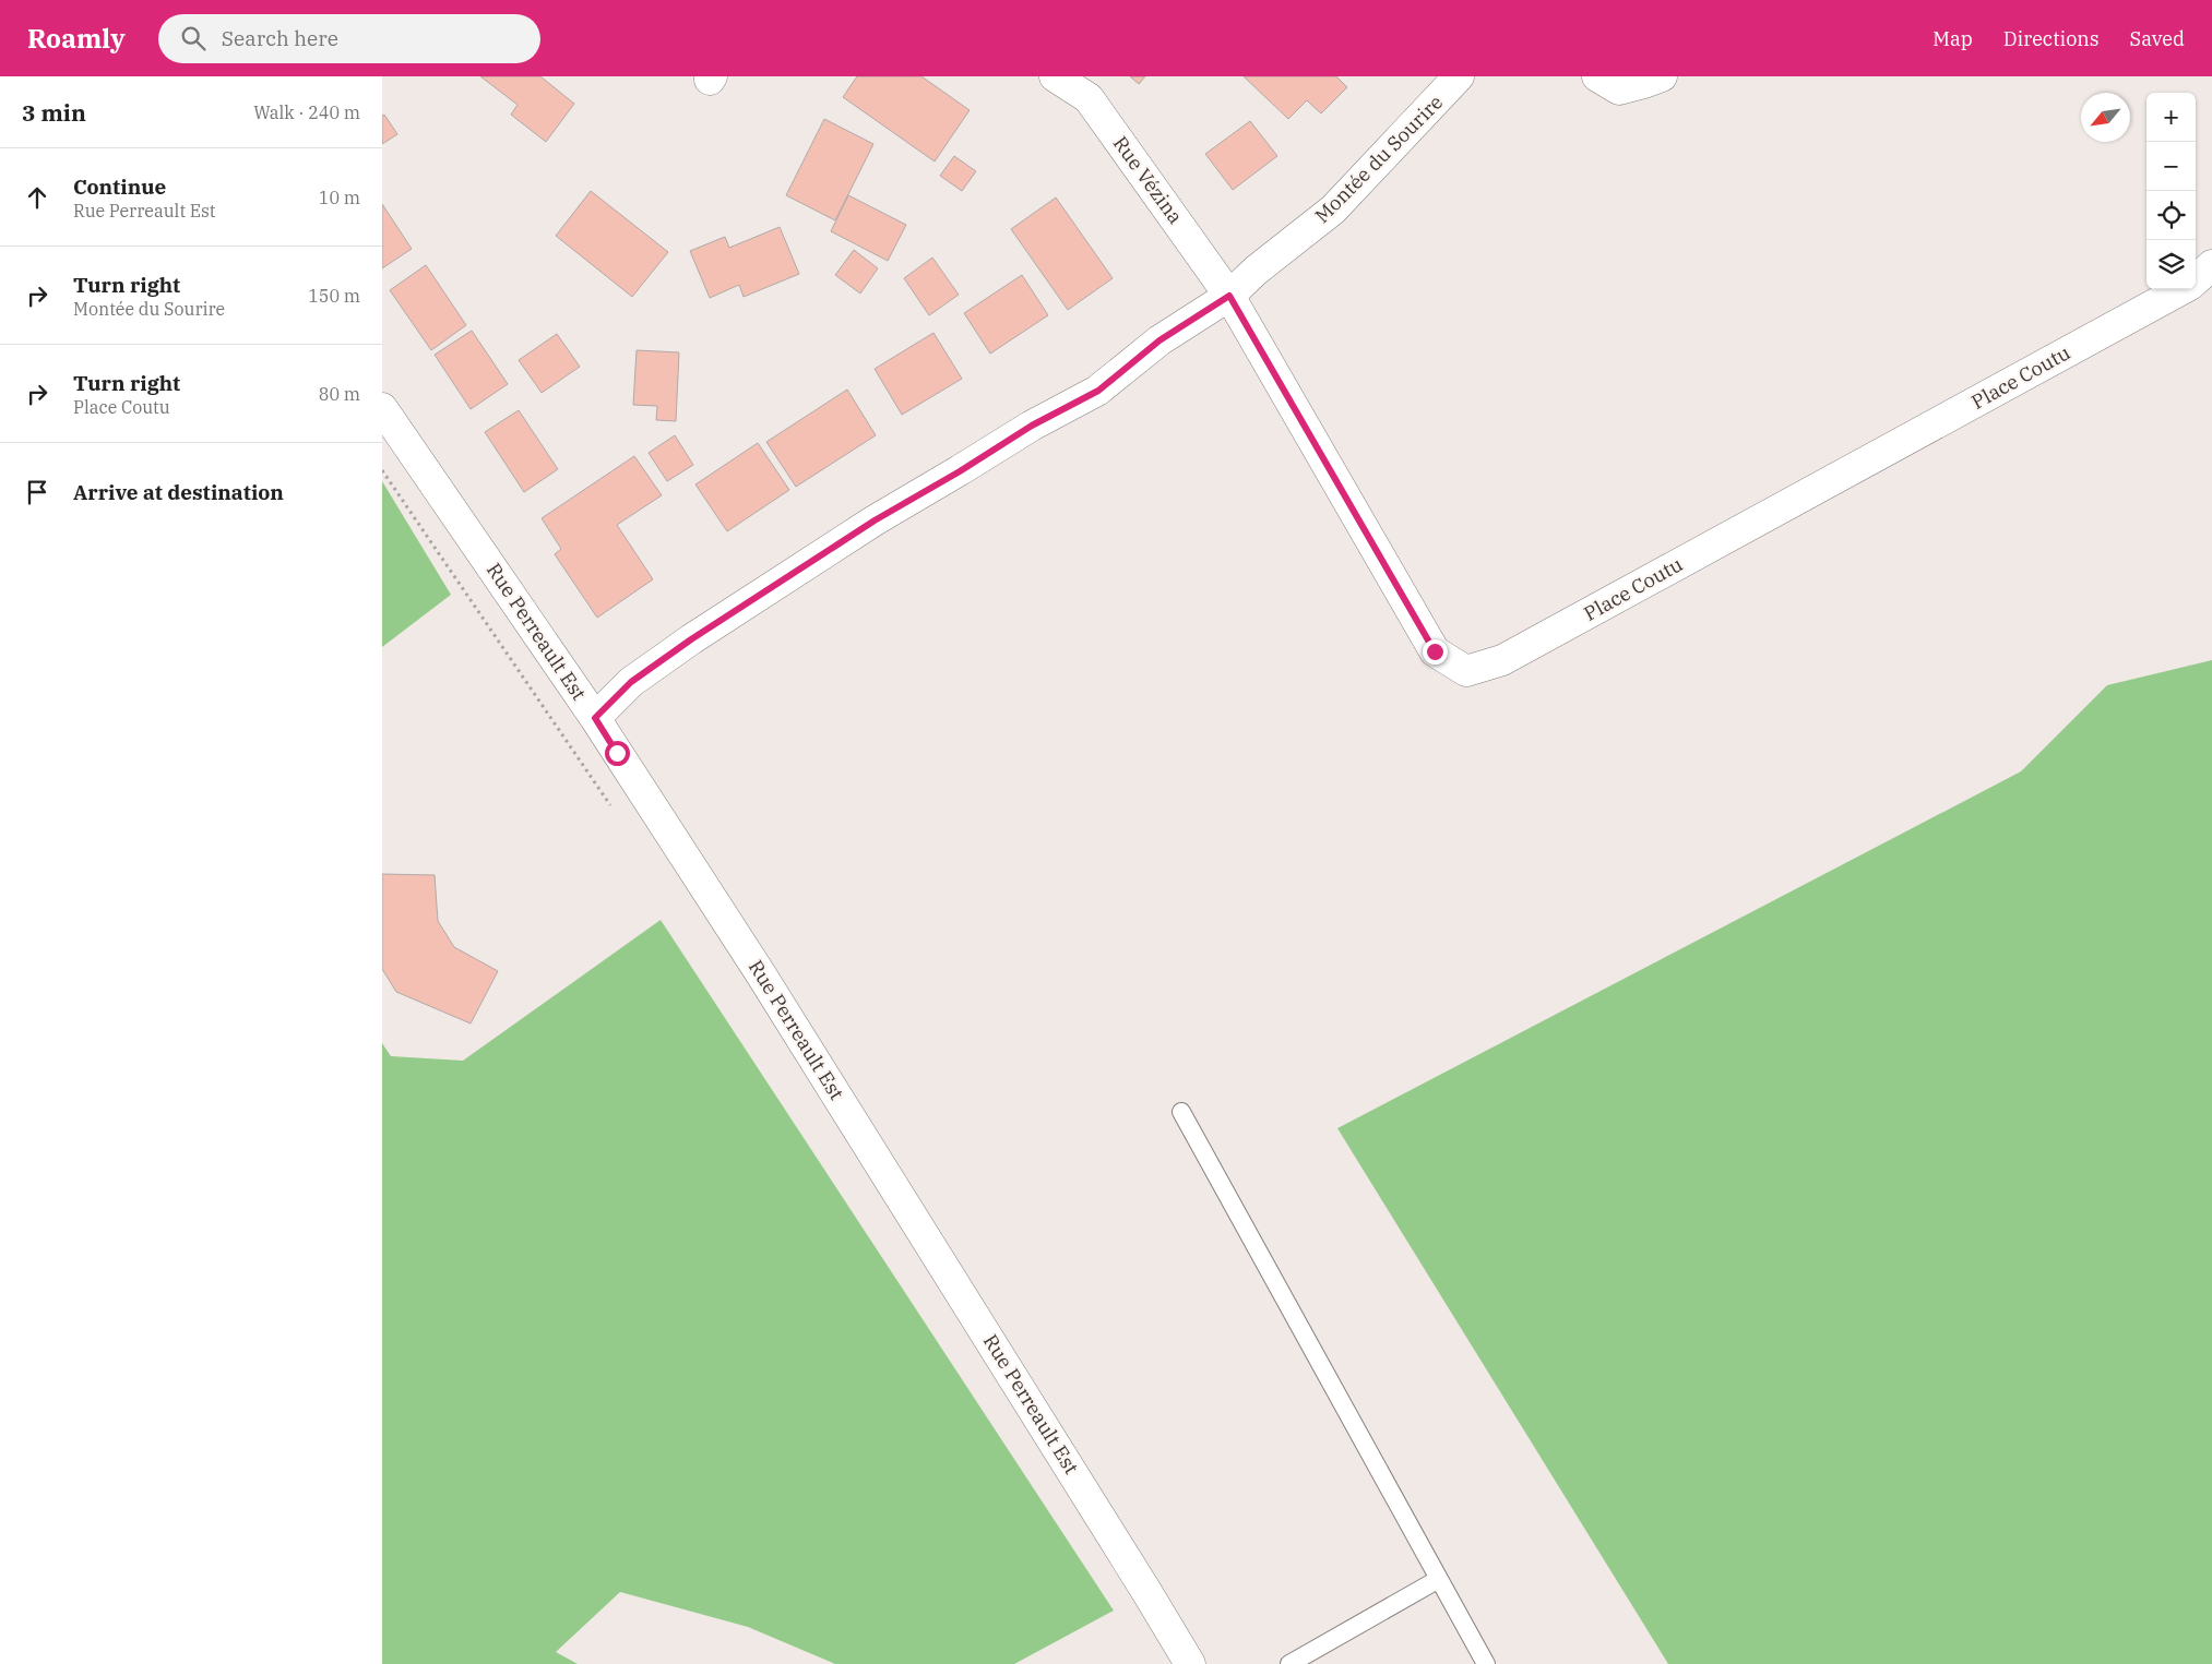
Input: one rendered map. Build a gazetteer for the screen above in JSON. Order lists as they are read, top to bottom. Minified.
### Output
{"streets":{"street":["Montée du Sourire","Rue Vézina","Place Coutu","Rue Perreault Est"]},"crossings":[["Montée du Sourire","Rue Vézina"],["Montée du Sourire","Place Coutu"],["Montée du Sourire","Rue Perreault Est"],["Rue Vézina","Place Coutu"]],"north":"bottom left","page":{"header":"Roamly","search":"Search here","nav":["Map","Directions","Saved"],"heading":["3 min","Walk · 240 m"],"map_buttons":["+","−"],"list":[["Continue","Rue Perreault Est","10 m"],["Turn right","Montée du Sourire","150 m"],["Turn right","Place Coutu","80 m"],"Arrive at destination"]}}
